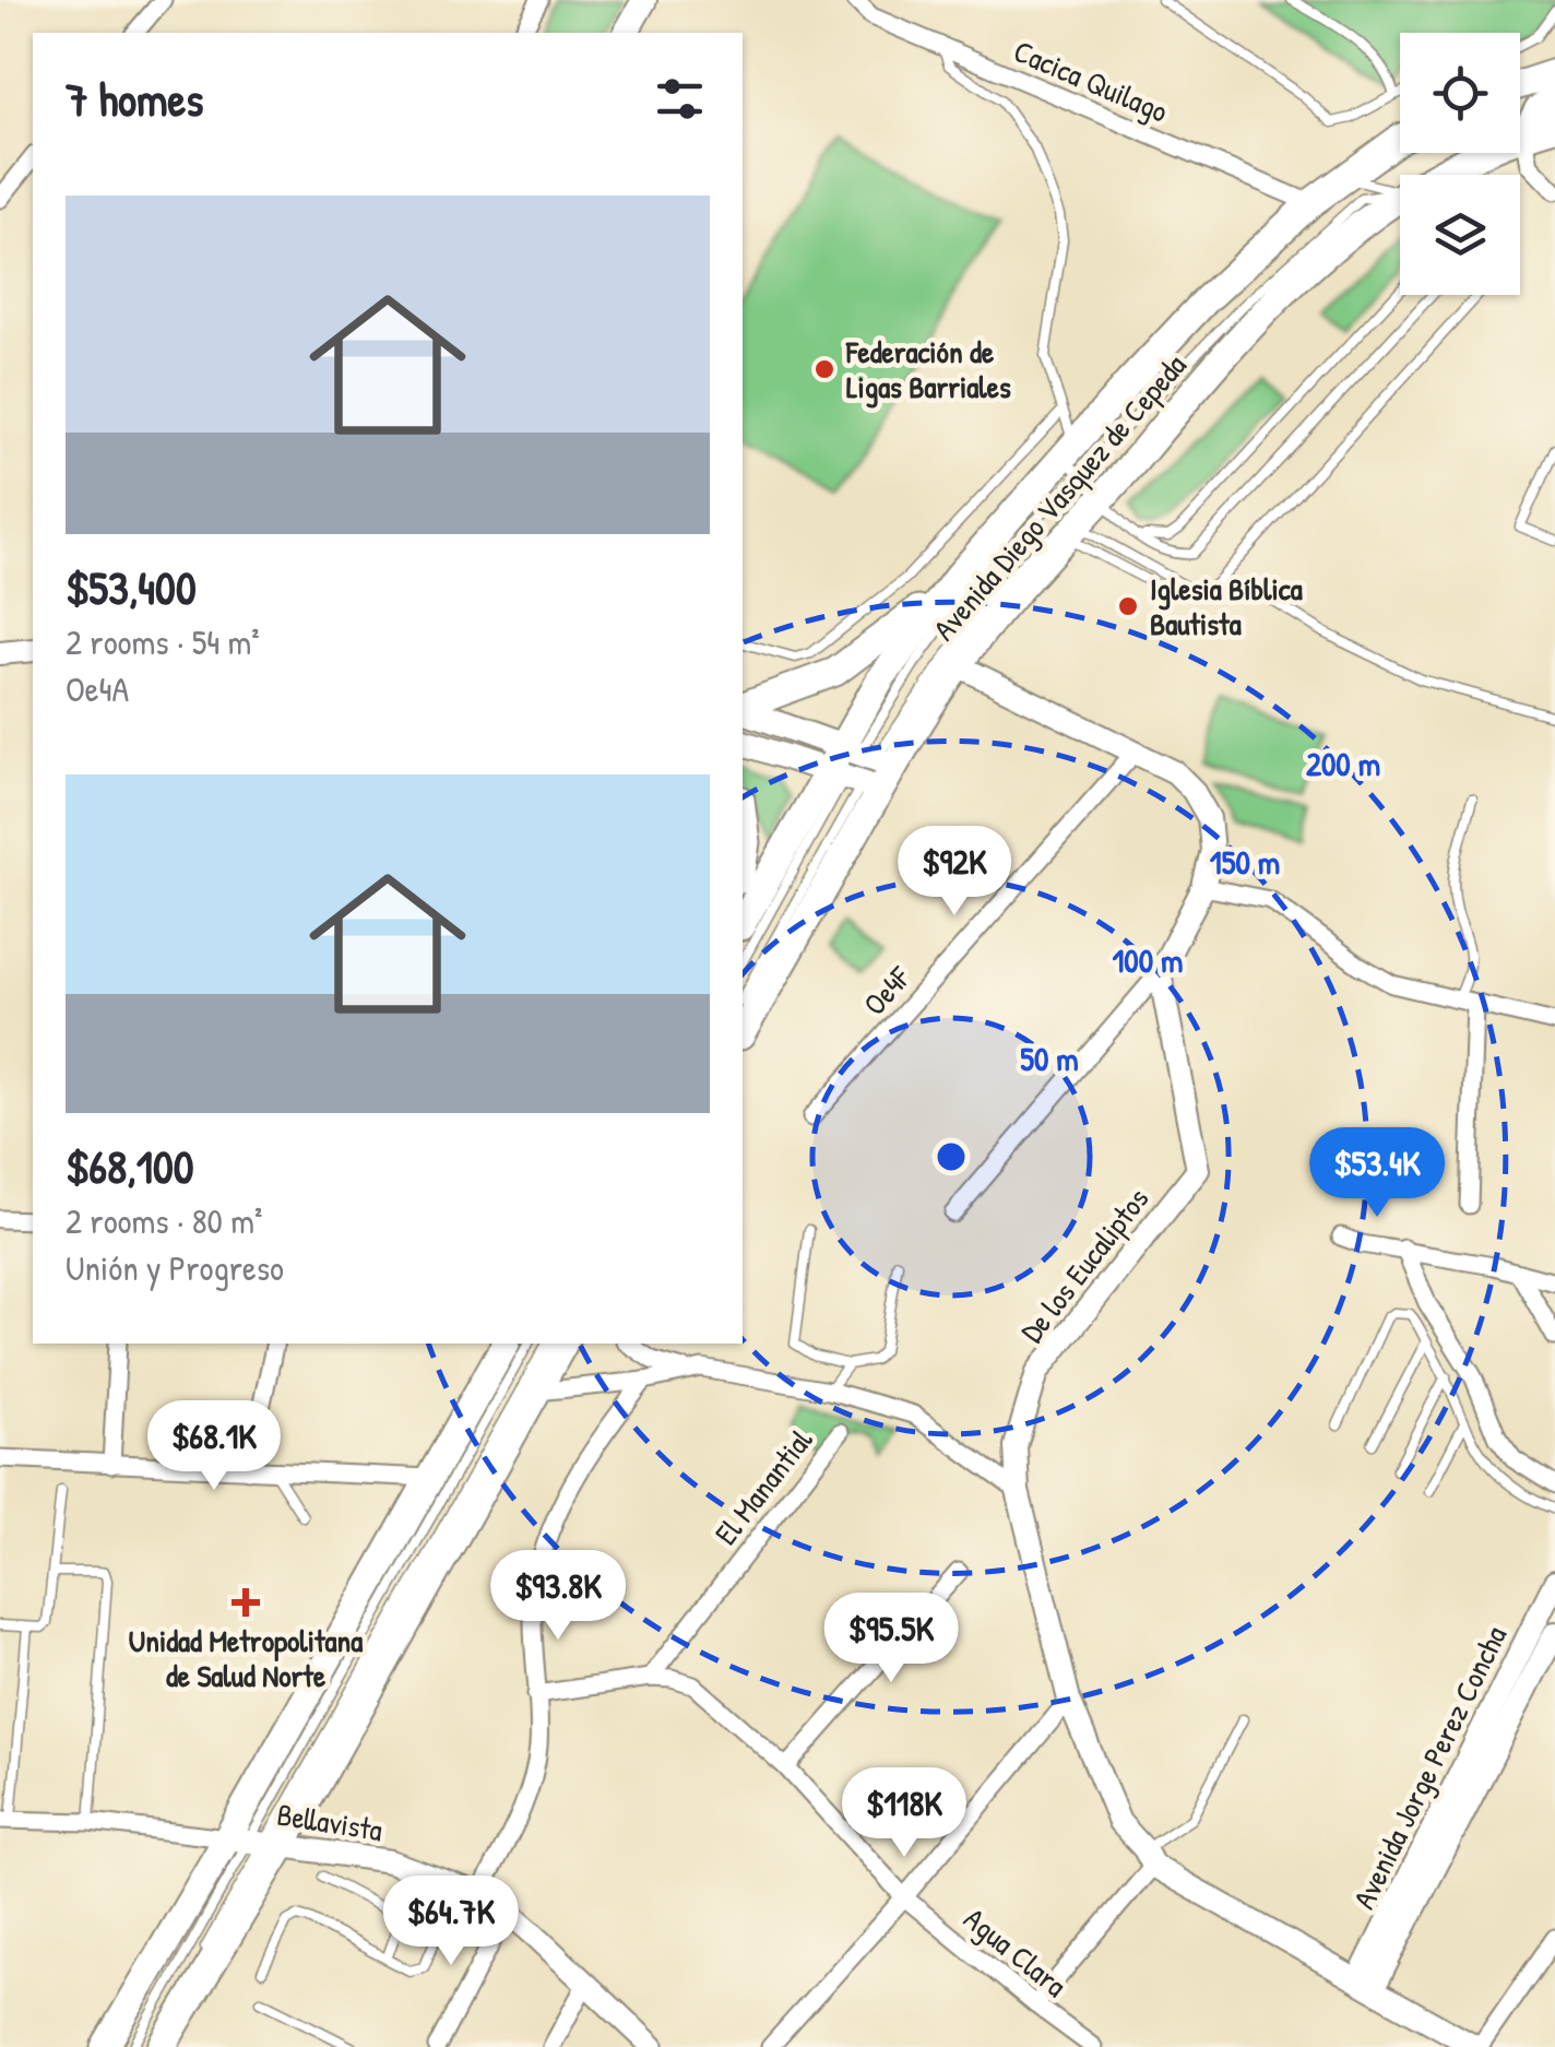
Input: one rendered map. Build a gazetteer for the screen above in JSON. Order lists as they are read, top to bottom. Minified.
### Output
{"streets":{"main road":["Avenida Diego Vasquez de Cepeda"],"street":["Cacica Quilago","Oe4F","De los Eucaliptos","El Manantial","Avenida Jorge Perez Concha","Bellavista","Agua Clara"]},"crossings":[["Cacica Quilago","Avenida Diego Vasquez de Cepeda"],["De los Eucaliptos","Avenida Jorge Perez Concha"],["El Manantial","Agua Clara"]],"places":{"other":["Federación de Ligas Barriales","Iglesia Bíblica Bautista"],"health":["Unidad Metropolitana de Salud Norte"]},"page":{"heading":"7 homes","list":[{"name":"$53,400","note":"2 rooms · 54 m² · Oe4A"},{"name":"$68,100","note":"2 rooms · 80 m² · Unión y Progreso"}],"price":["$92K","$53.4K","$68.1K","$93.8K","$95.5K","$118K","$64.7K"]},"rings":["200 m","150 m","100 m","50 m"]}
